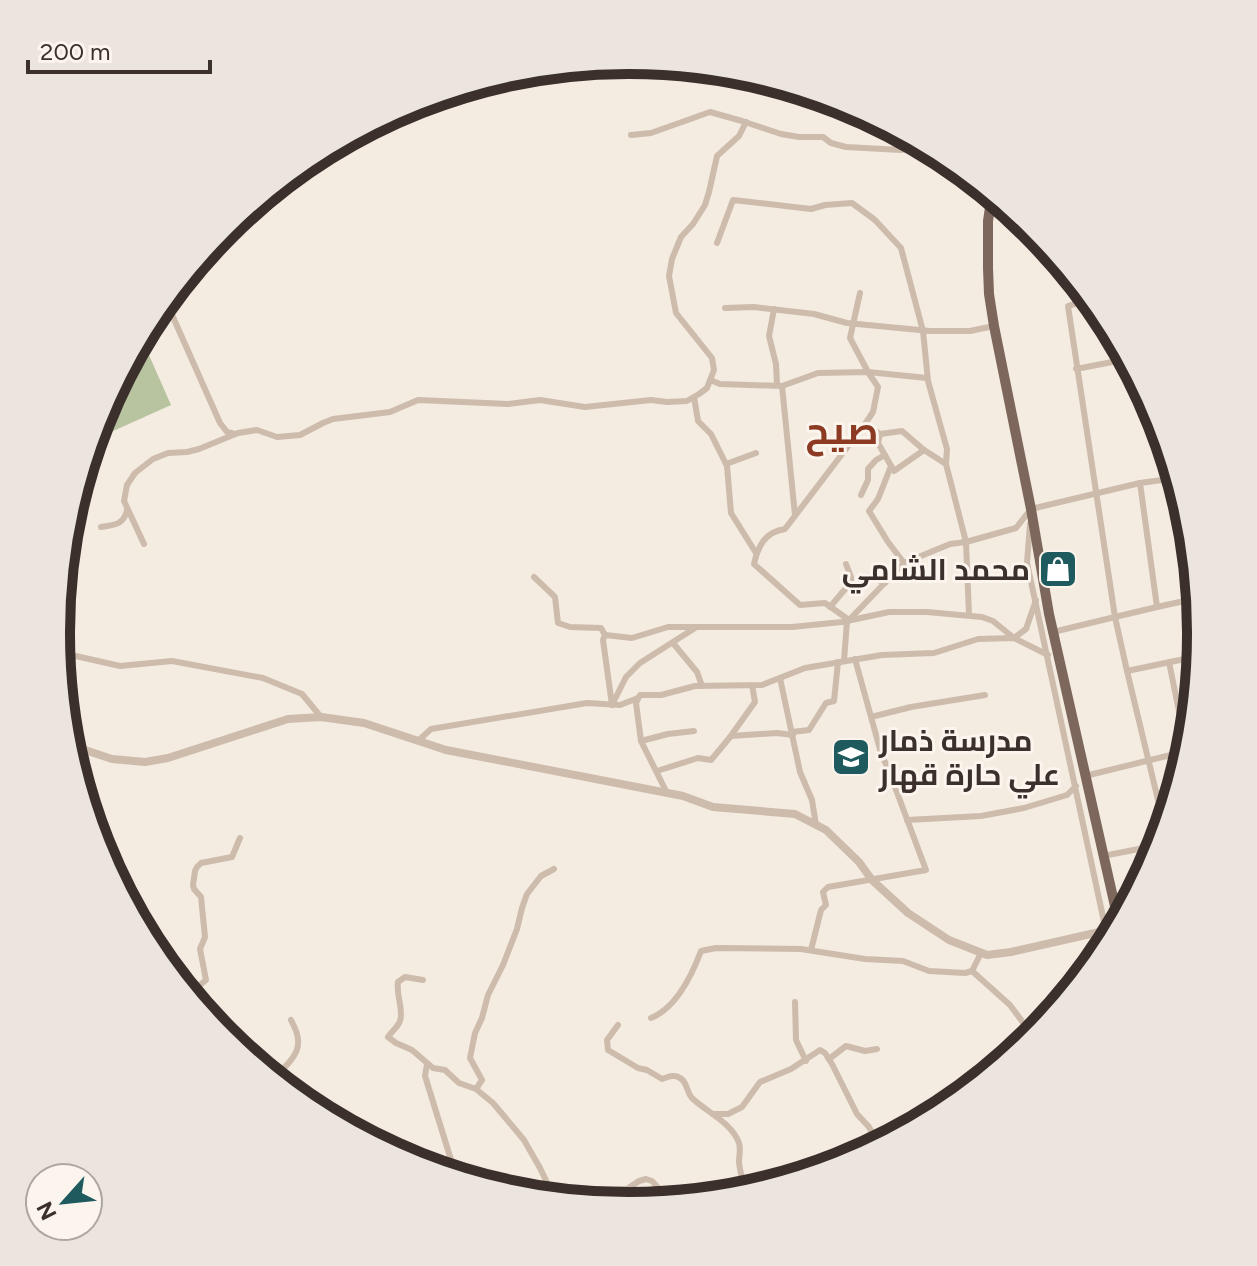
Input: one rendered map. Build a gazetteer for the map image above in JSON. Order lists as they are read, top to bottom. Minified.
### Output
{"districts":["صيح"],"places":{"shop":["محمد الشامي"],"school or university":["مدرسة ذمار علي حارة قهار"]},"scale_bar":"200 m","north":"bottom left"}
